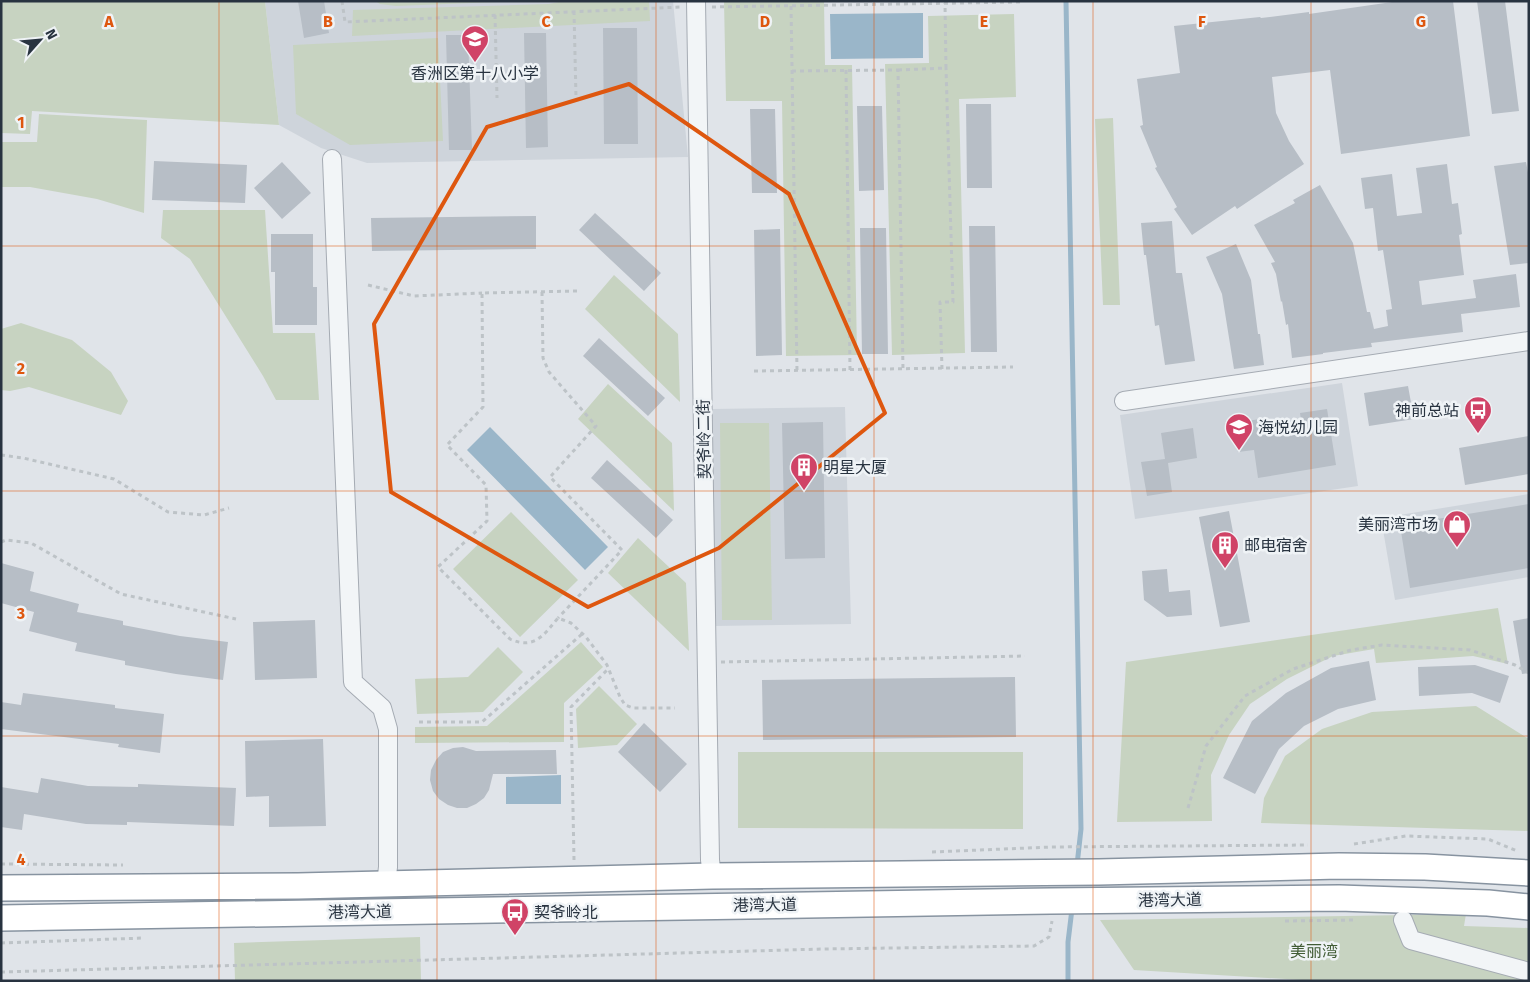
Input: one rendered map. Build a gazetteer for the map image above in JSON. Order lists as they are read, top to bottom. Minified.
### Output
{"streets":{"highway":["港湾大道"],"street":["契爷岭二街"]},"crossings":[["契爷岭二街","港湾大道"]],"parks":["美丽湾"],"places":{"school or university":["香洲区第十八小学","海悦幼儿园"],"bus stop":["神前总站","契爷岭北"],"building":["明星大厦","邮电宿舍"],"shop":["美丽湾市场"]},"north":"top right","grid":{"columns":["A","B","C","D","E","F","G"],"rows":["1","2","3","4"]}}
